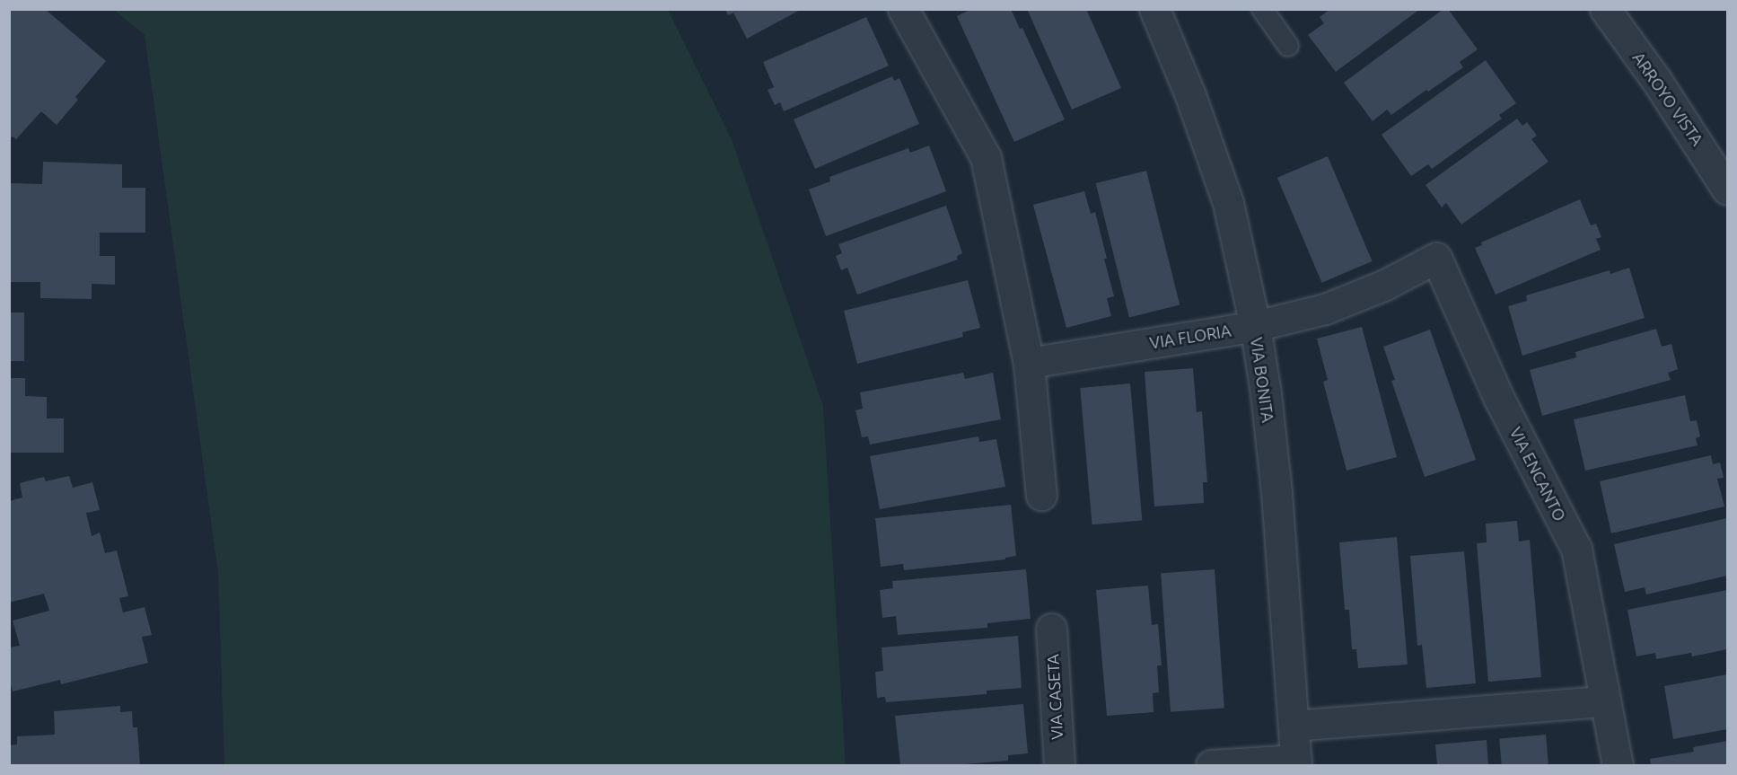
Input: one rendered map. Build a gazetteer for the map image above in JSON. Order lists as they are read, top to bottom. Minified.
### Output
{"streets":{"street":["ARROYO VISTA","VIA FLORIA","VIA BONITA","VIA ENCANTO","VIA CASETA"]},"crossings":[["VIA FLORIA","VIA BONITA"],["VIA FLORIA","VIA ENCANTO"]]}
